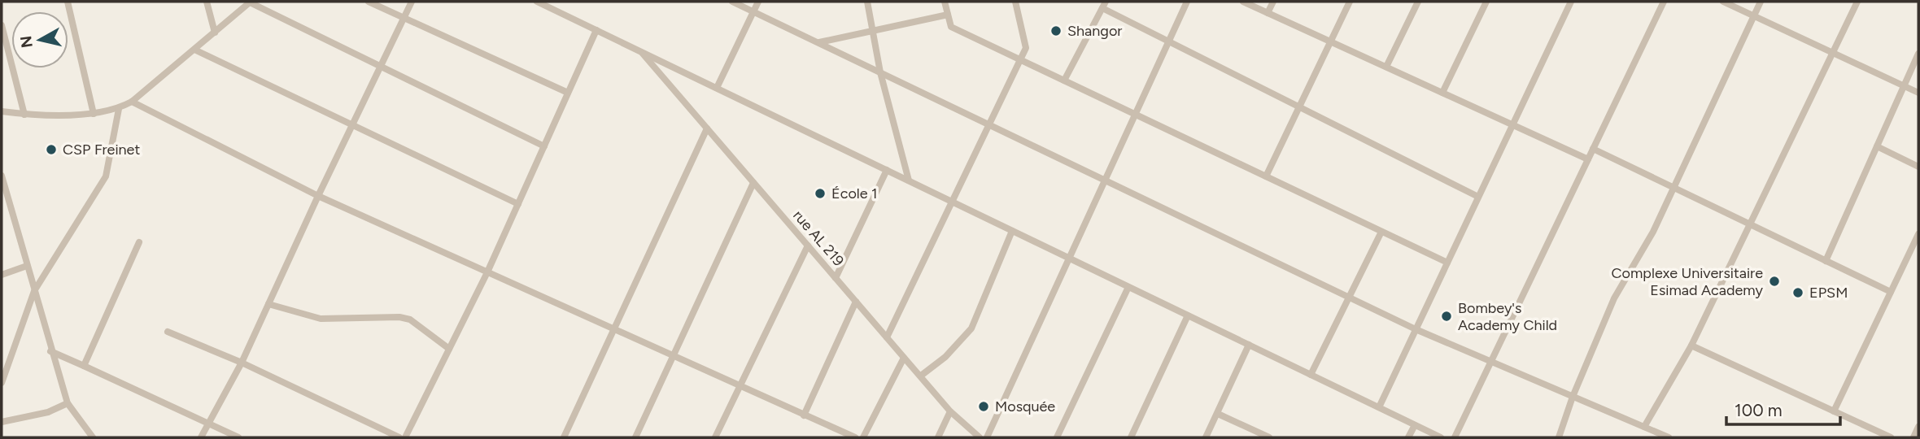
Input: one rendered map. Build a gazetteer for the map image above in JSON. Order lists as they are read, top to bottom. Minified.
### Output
{"streets":{"street":["rue AL 219"]},"places":["Shangor","CSP Freinet","École 1","Complexe Universitaire Esimad Academy","EPSM","Bombey's Academy Child","Mosquée"],"scale_bar":"100 m","north":"left"}
